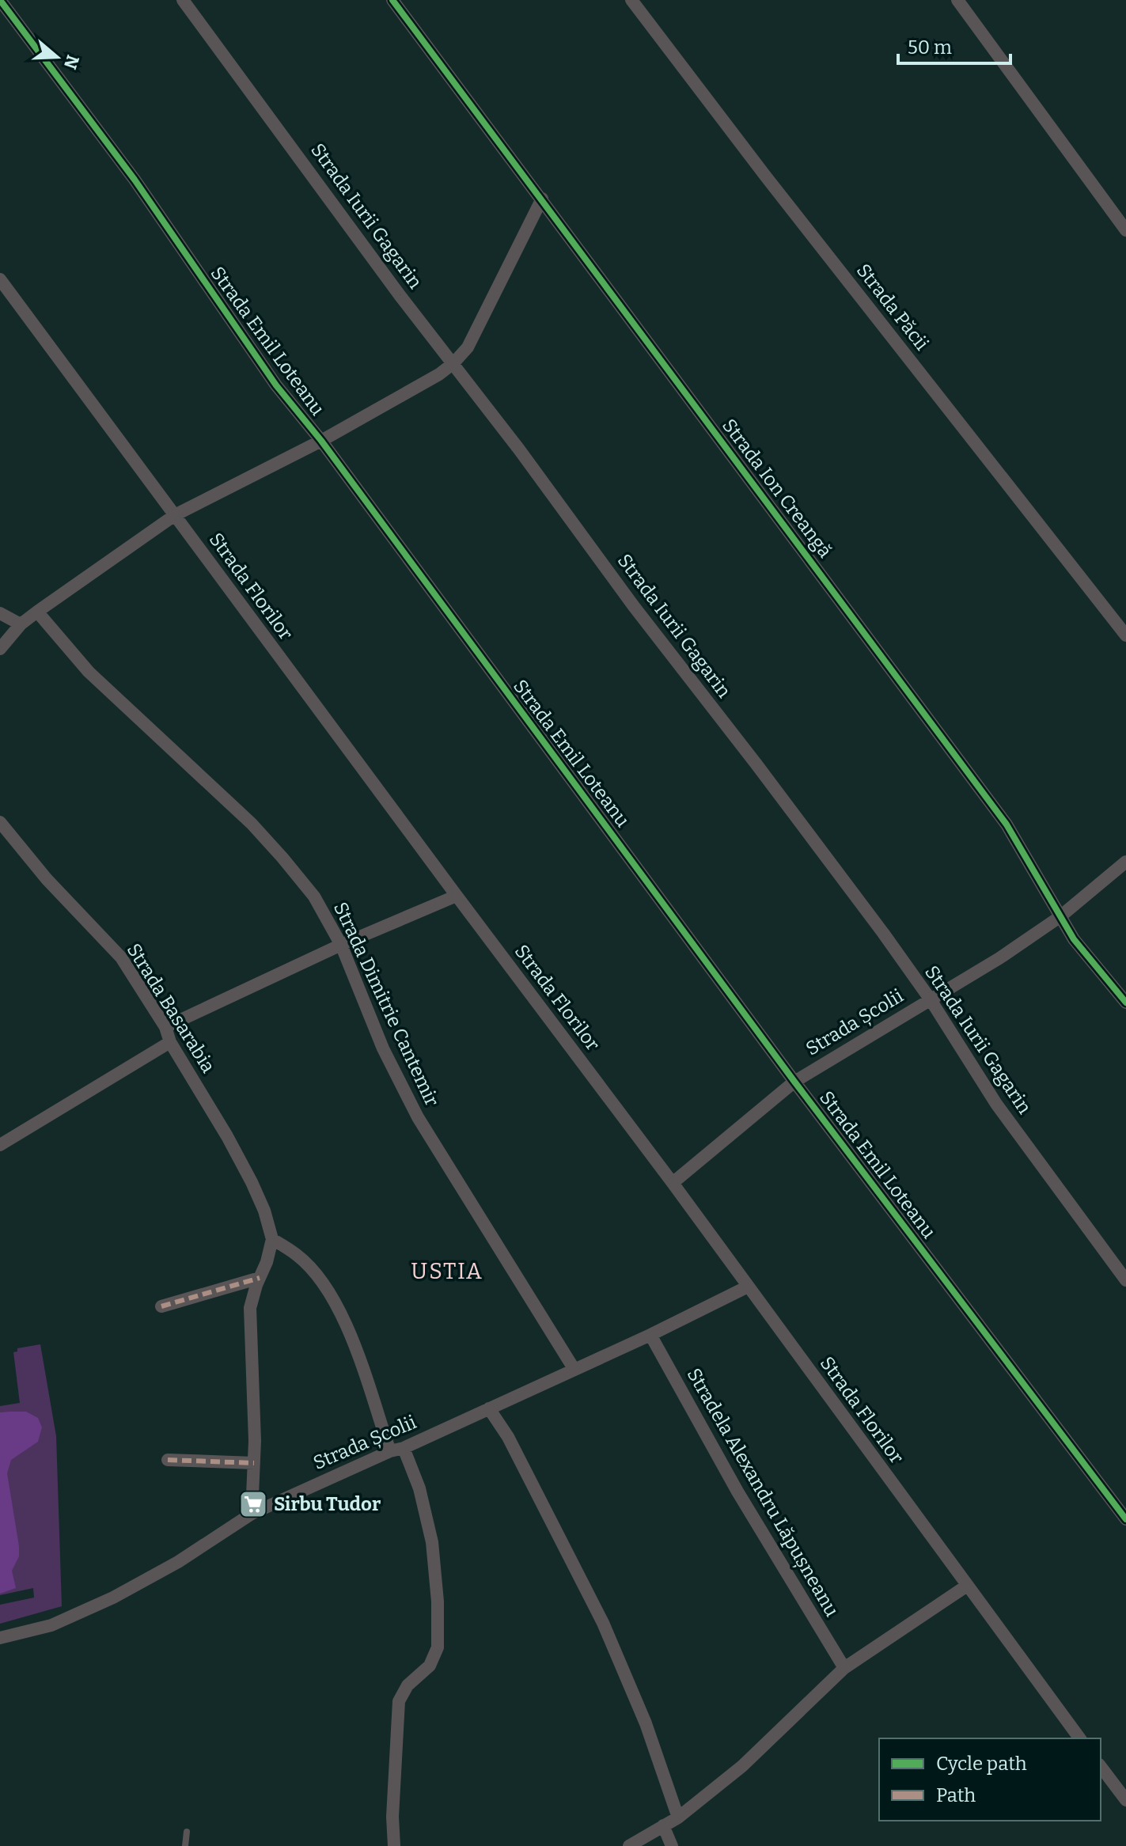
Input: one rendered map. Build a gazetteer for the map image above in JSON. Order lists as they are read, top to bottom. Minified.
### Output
{"streets":{"street":["Strada Iurii Gagarin","Strada Păcii","Strada Emil Loteanu","Strada Ion Creangă","Strada Florilor","Strada Dimitrie Cantemir","Strada Basarabia","Strada Școlii","Stradela Alexandru Lăpușneanu"]},"crossings":[["Strada Iurii Gagarin","Strada Școlii"],["Strada Emil Loteanu","Strada Școlii"],["Strada Ion Creangă","Strada Școlii"],["Strada Florilor","Strada Școlii"],["Strada Dimitrie Cantemir","Strada Școlii"],["Strada Școlii","Stradela Alexandru Lăpușneanu"]],"districts":["USTIA"],"places":{"supermarket":["Sirbu Tudor"]},"legend":["Cycle path","Path"],"scale_bar":"50 m","north":"right"}
